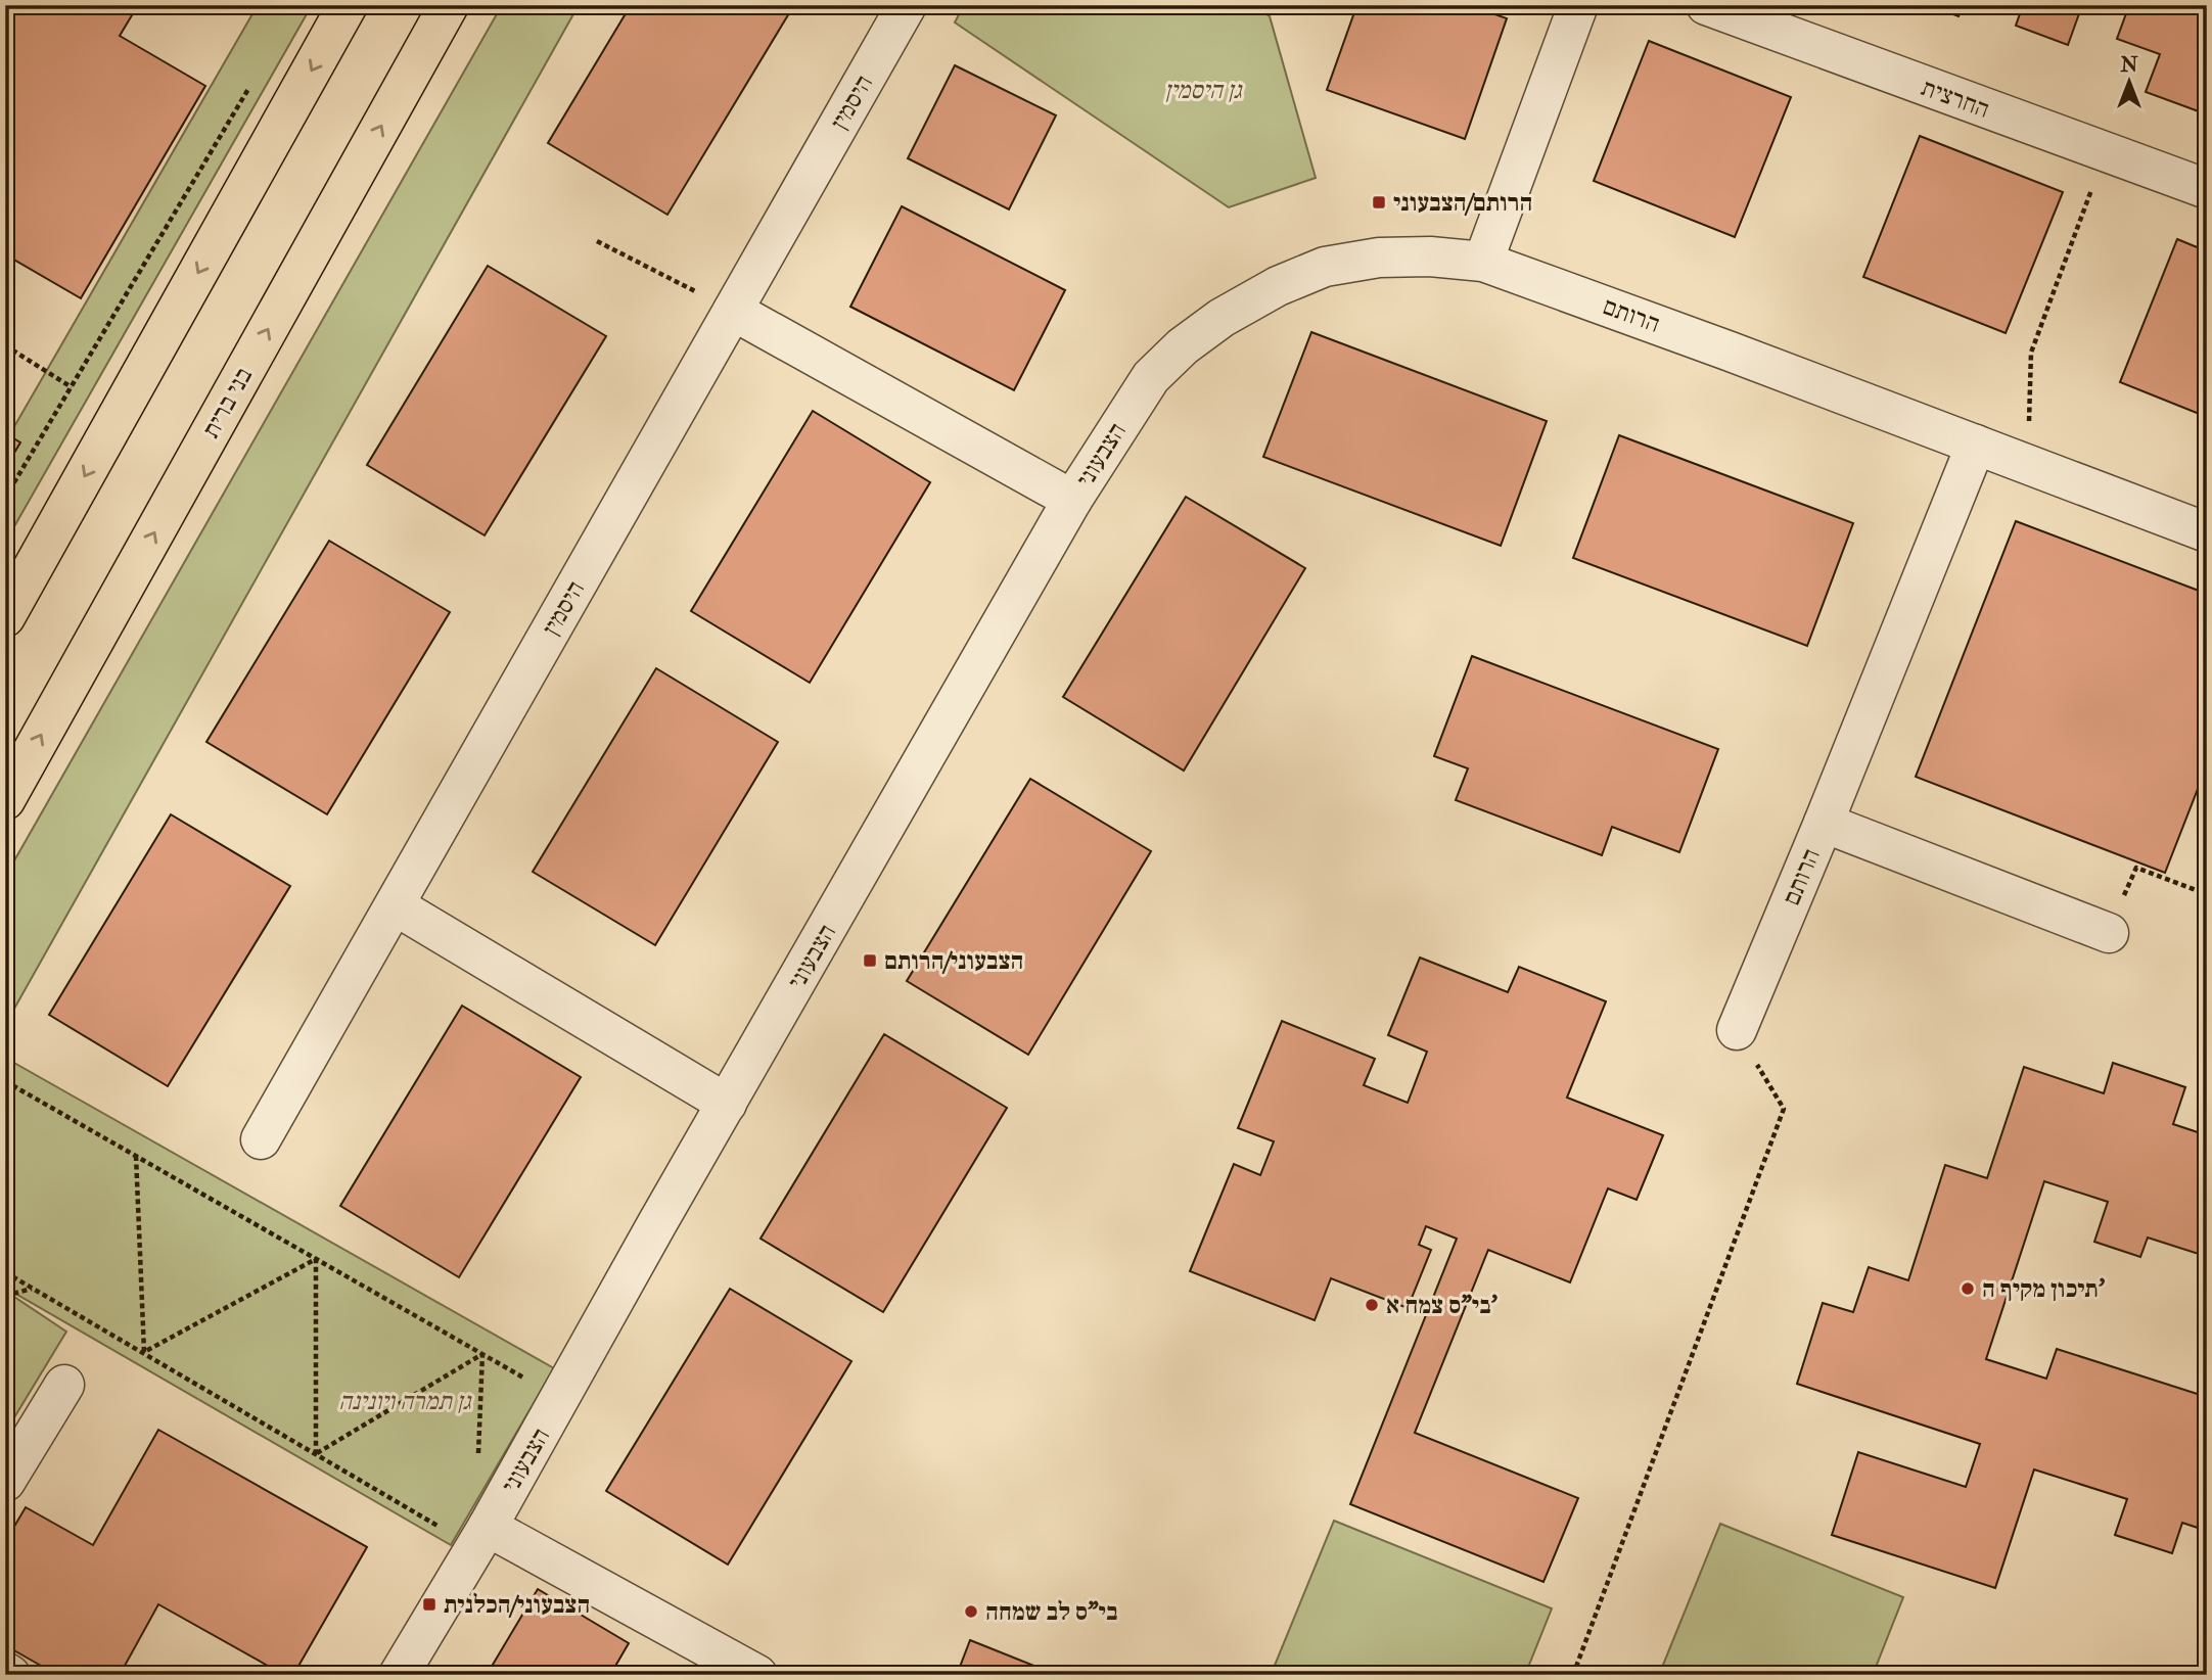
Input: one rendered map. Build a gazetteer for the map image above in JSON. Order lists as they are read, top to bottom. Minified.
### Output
{"streets":{"main road":["בני ברית"],"street":["החרצית","היסמין","הרותם","הצבעוני"]},"crossings":[["הרותם","הצבעוני"]],"parks":["גן היסמין","גן תמרה ויונינה"],"places":{"transit":["הרותם/הצבעוני","הצבעוני/הרותם","הצבעוני/הכלנית"],"other":["תיכון מקיף ה'","בי\"ס צמח א'","בי\"ס לב שמחה"]},"north":"top"}
